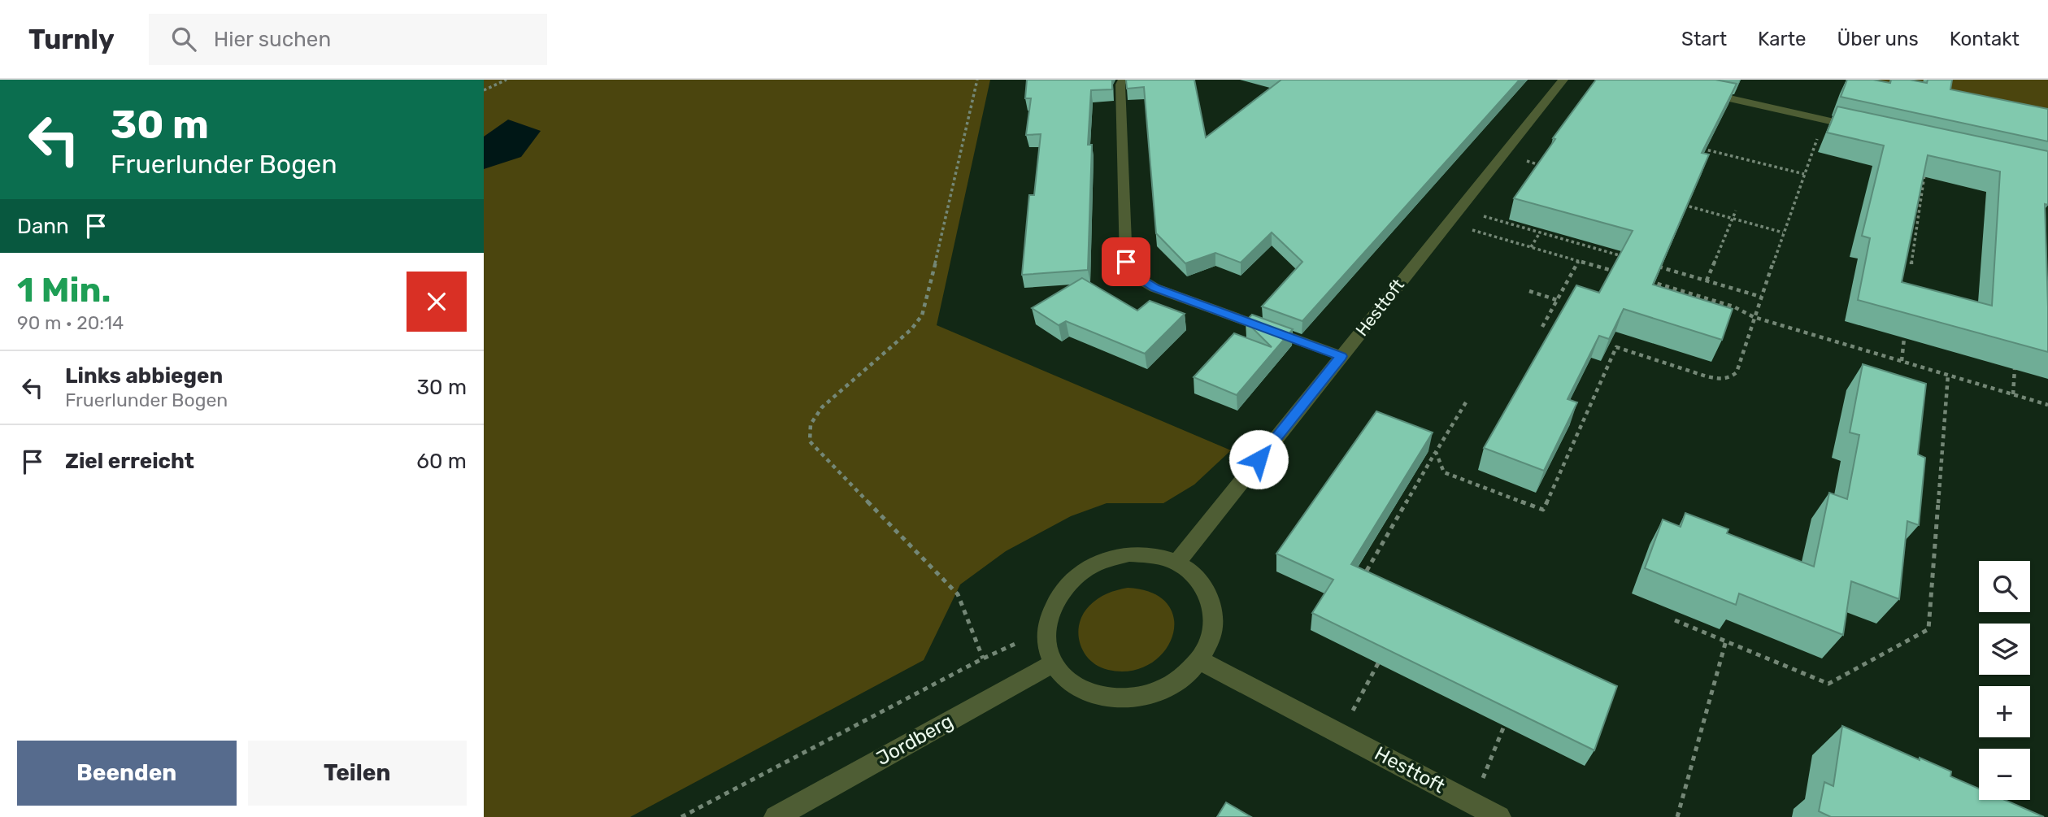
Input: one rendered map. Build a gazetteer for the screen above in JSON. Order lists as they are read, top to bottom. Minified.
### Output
{"streets":{"street":["Hesttoft","Jordberg"]},"crossings":[["Hesttoft","Jordberg"]],"page":{"header":"Turnly","search":"Hier suchen","nav":["Start","Karte","Über uns","Kontakt"],"turn":["30 m","Fruerlunder Bogen"],"then":"Dann","heading":["1 Min.","90 m · 20:14"],"list":[{"name":"Links abbiegen","note":"Fruerlunder Bogen","value":"30 m"},{"name":"Ziel erreicht","value":"60 m"}],"map_buttons":["+","−"],"buttons":["Beenden","Teilen"]}}
